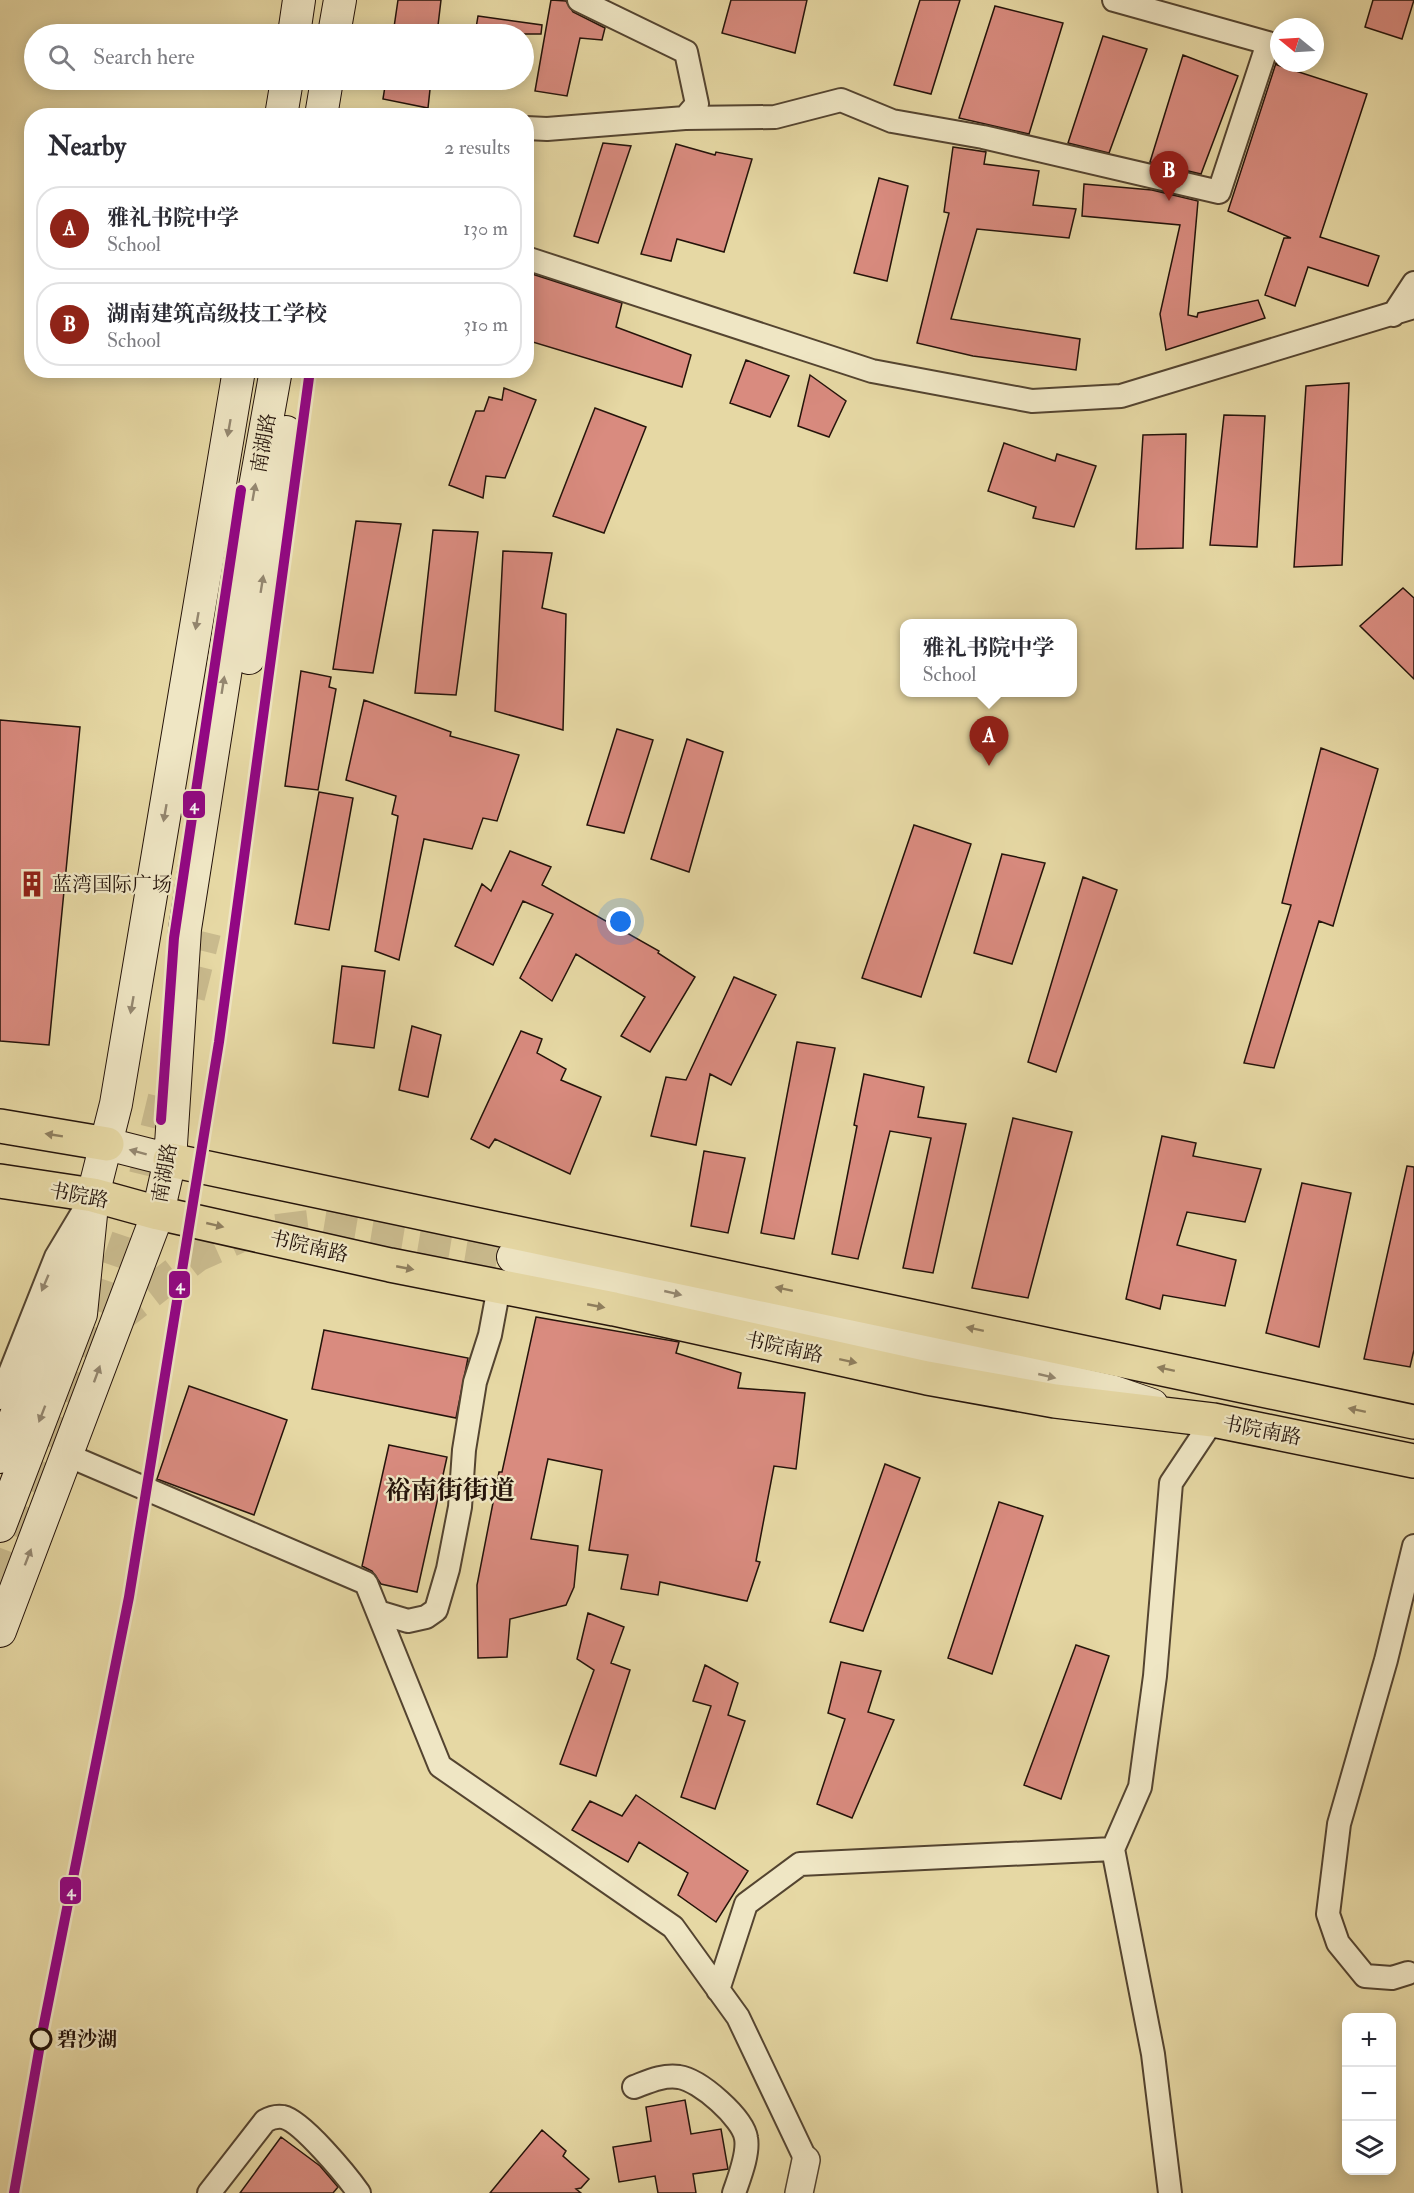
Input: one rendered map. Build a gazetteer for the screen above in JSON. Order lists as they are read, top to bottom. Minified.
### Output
{"streets":{"main road":["南湖路","书院路","书院南路"]},"crossings":[["南湖路","书院路"],["南湖路","书院南路"],["书院路","书院南路"]],"districts":["裕南街街道"],"places":{"building":["蓝湾国际广场"],"other":["碧沙湖"]},"lines":["transit line 4"],"north":"left","page":{"search":"Search here","heading":["Nearby","2 results"],"pins":["B","A"],"list":[{"mark":"A","name":"雅礼书院中学","note":"School","value":"130 m"},{"mark":"B","name":"湖南建筑高级技工学校","note":"School","value":"310 m"}],"popup":["雅礼书院中学","School"],"map_buttons":["+","−"]}}
